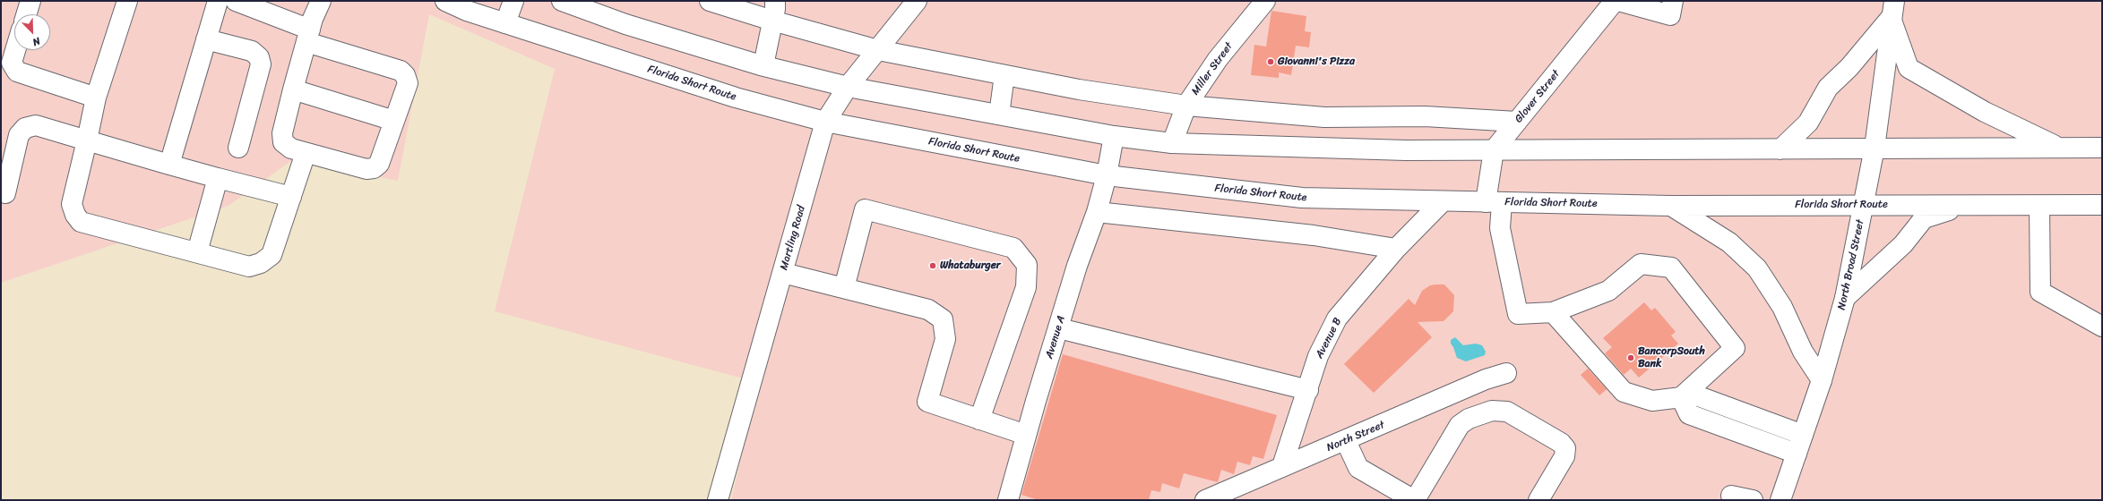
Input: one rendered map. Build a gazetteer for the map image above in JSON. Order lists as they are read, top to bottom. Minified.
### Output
{"streets":{"main road":["Miller Street","Florida Short Route","Glover Street","Martling Road","North Broad Street","Avenue A","Avenue B","North Street"]},"crossings":[["Florida Short Route","Martling Road"],["Florida Short Route","North Broad Street"],["Florida Short Route","Avenue A"],["Florida Short Route","Avenue B"],["Avenue B","North Street"]],"places":["Giovanni's Pizza","Whataburger","BancorpSouth Bank"],"north":"bottom right"}
